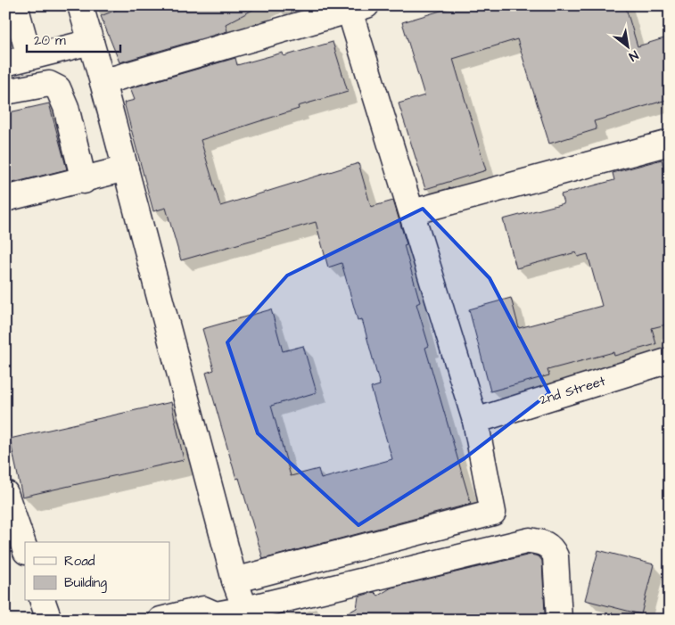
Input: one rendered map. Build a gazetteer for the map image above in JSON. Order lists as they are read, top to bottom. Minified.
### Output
{"streets":{"street":["2nd Street"]},"legend":["Road","Building"],"scale_bar":"20 m","north":"bottom right"}
